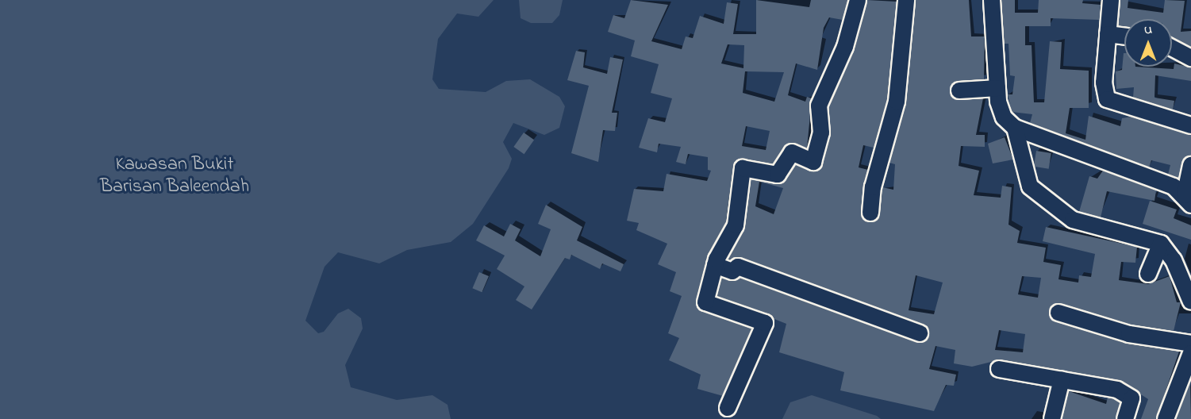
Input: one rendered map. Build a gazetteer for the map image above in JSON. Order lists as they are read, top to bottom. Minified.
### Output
{"parks":["Kawasan Bukit Barisan Baleendah"],"north":"top"}
